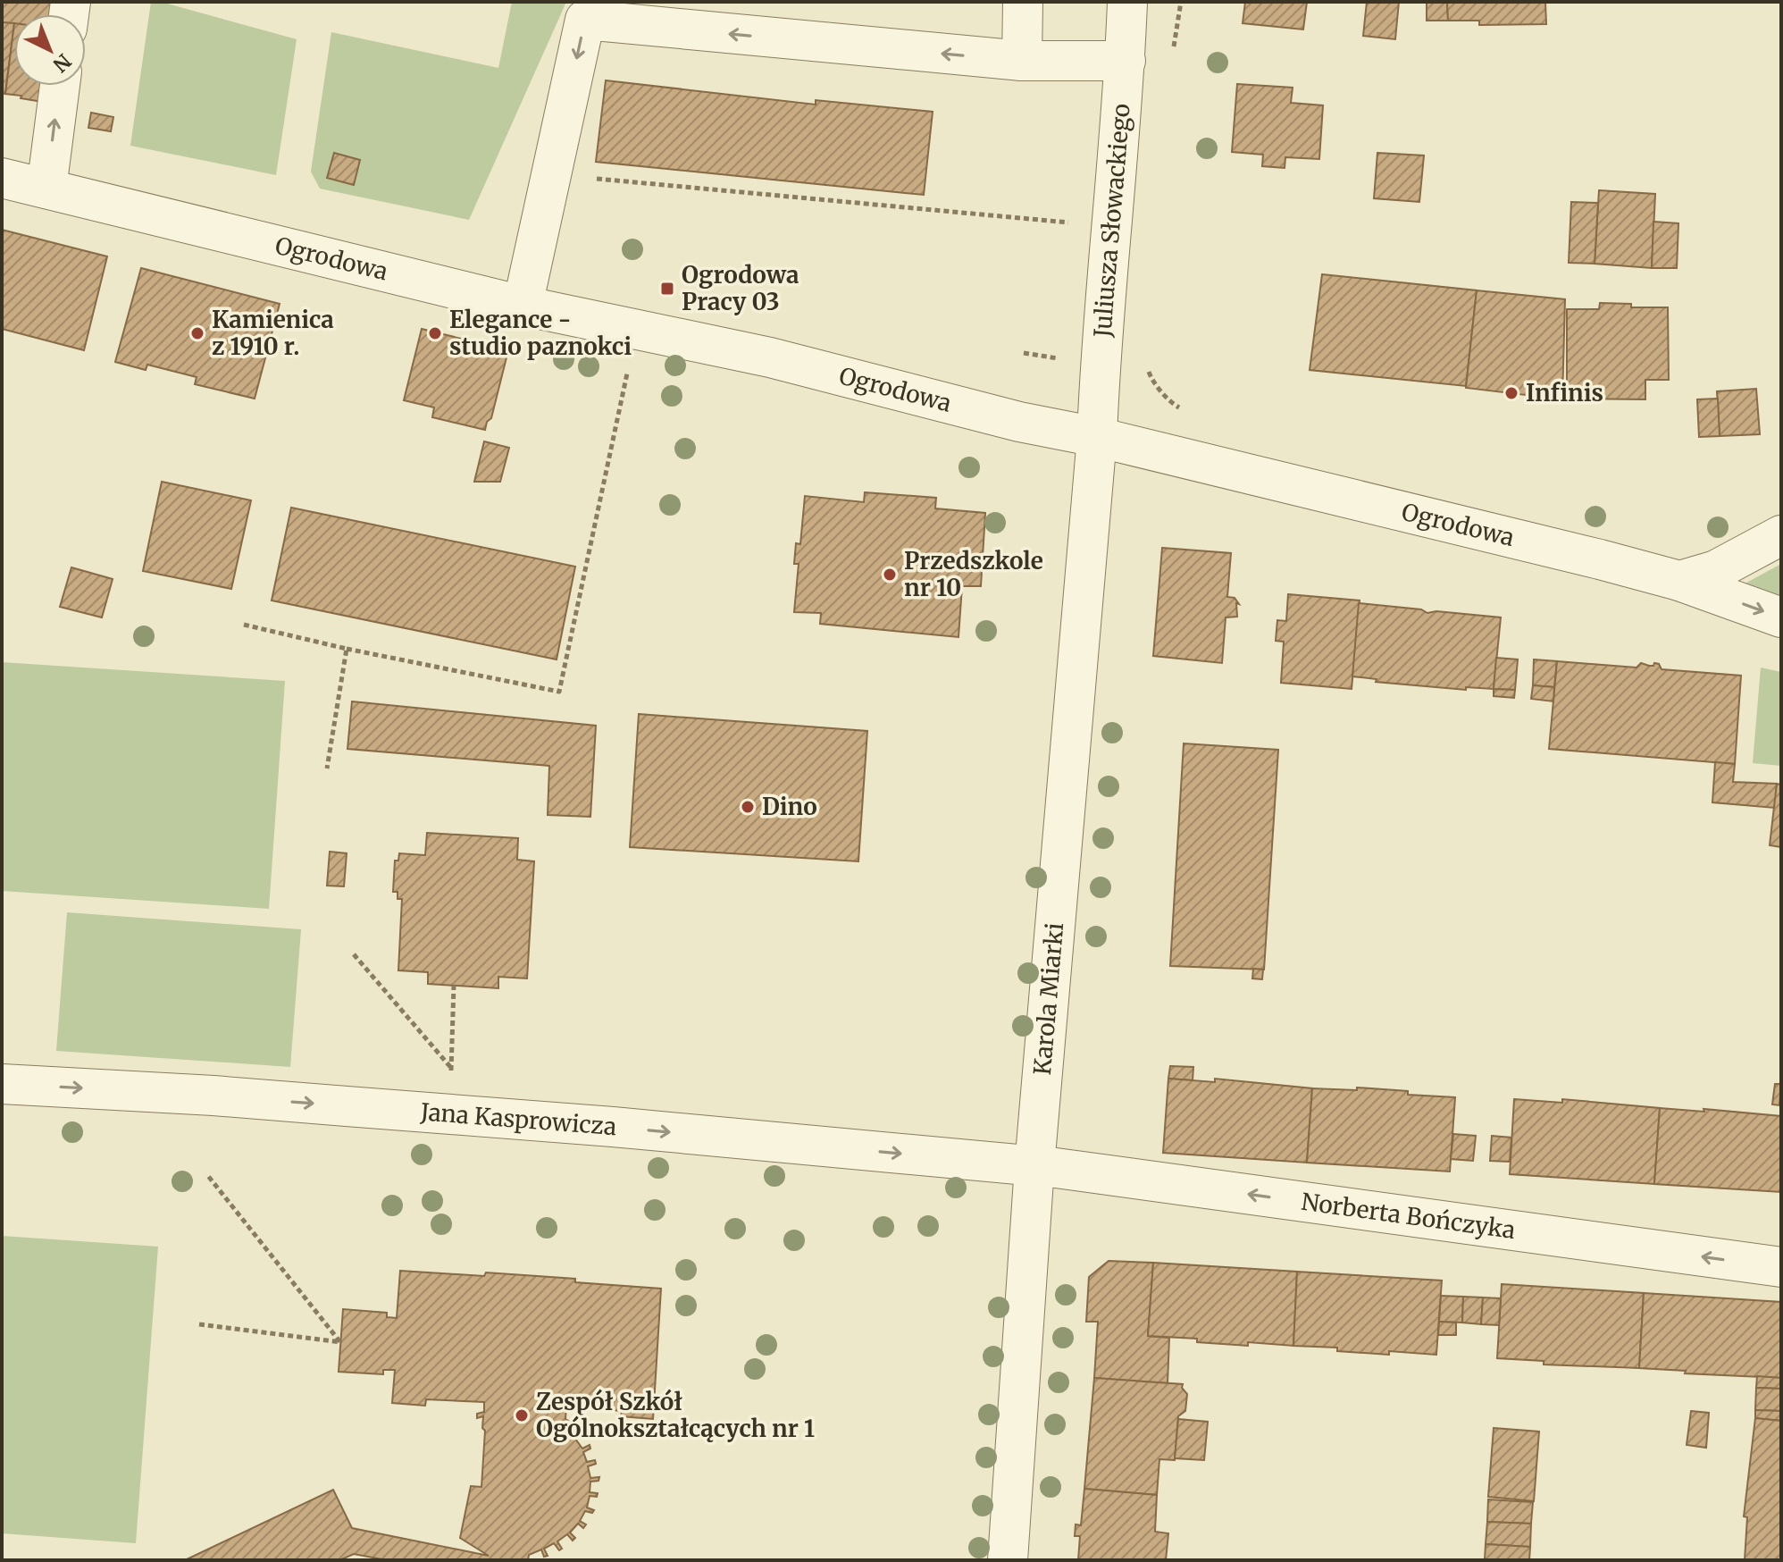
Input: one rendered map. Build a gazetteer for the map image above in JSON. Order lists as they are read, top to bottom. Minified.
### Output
{"streets":{"street":["Juliusza Słowackiego","Ogrodowa","Karola Miarki","Jana Kasprowicza","Norberta Bończyka"]},"crossings":[["Juliusza Słowackiego","Ogrodowa"],["Juliusza Słowackiego","Karola Miarki"],["Ogrodowa","Karola Miarki"],["Karola Miarki","Jana Kasprowicza"],["Karola Miarki","Norberta Bończyka"],["Jana Kasprowicza","Norberta Bończyka"]],"one_way":["Jana Kasprowicza","Norberta Bończyka"],"places":{"transit":["Ogrodowa Pracy 03"],"other":["Kamienica z 1910 r.","Elegance - studio paznokci","Infinis","Przedszkole nr 10","Dino","Zespół Szkół Ogólnokształcących nr 1"]},"north":"bottom right"}
